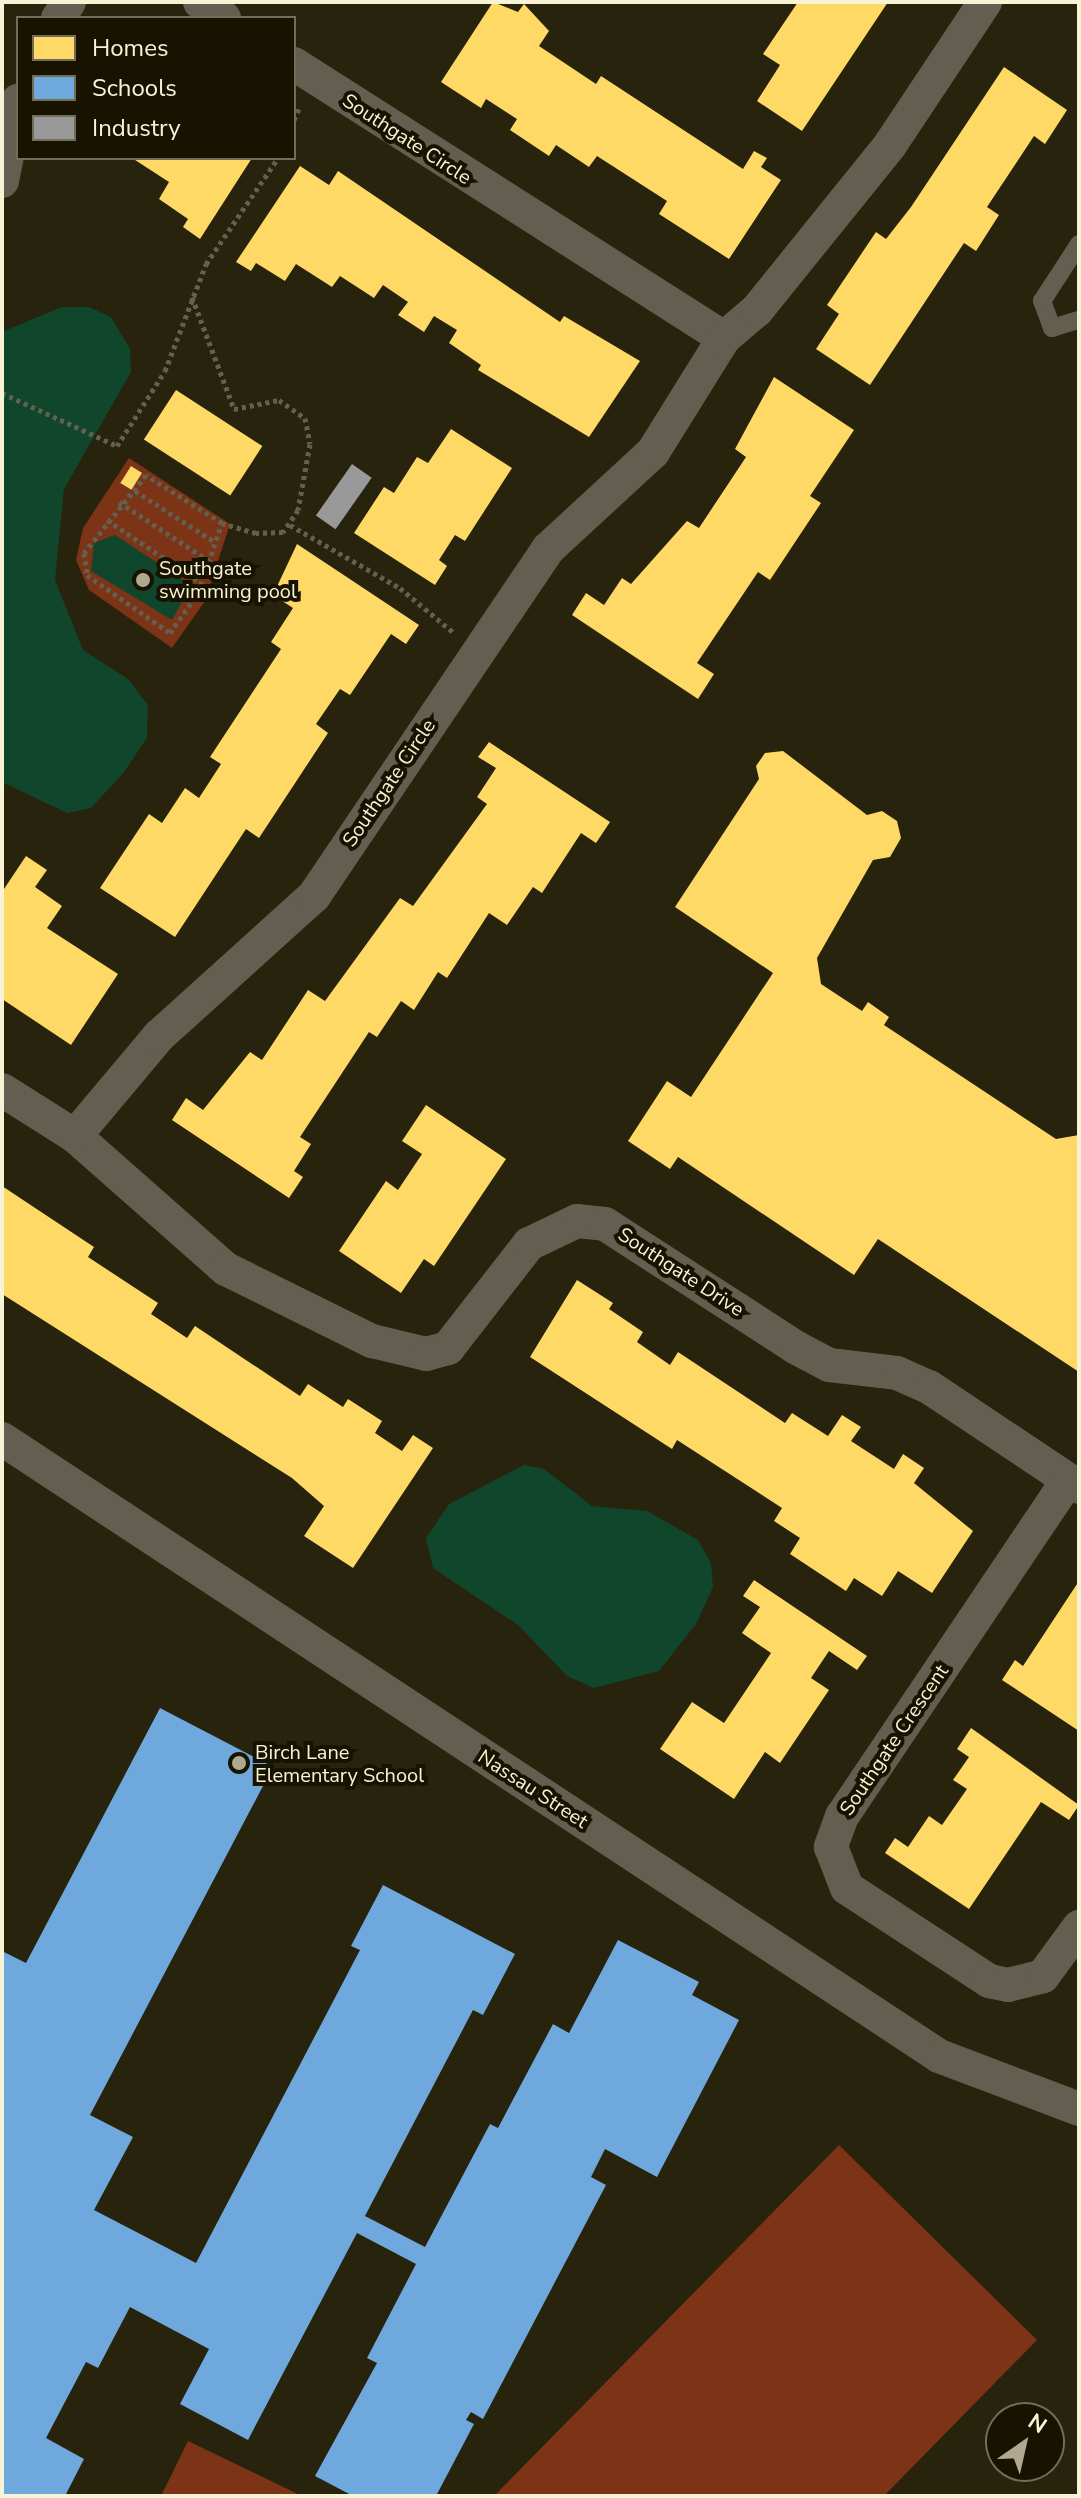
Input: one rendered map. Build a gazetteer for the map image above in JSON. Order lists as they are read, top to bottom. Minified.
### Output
{"streets":{"street":["Southgate Circle","Southgate Drive","Southgate Crescent","Nassau Street"]},"crossings":[["Southgate Circle","Southgate Drive"],["Southgate Drive","Southgate Crescent"]],"places":["Southgate swimming pool","Birch Lane Elementary School"],"legend":["Homes","Schools","Industry"],"north":"top right"}
